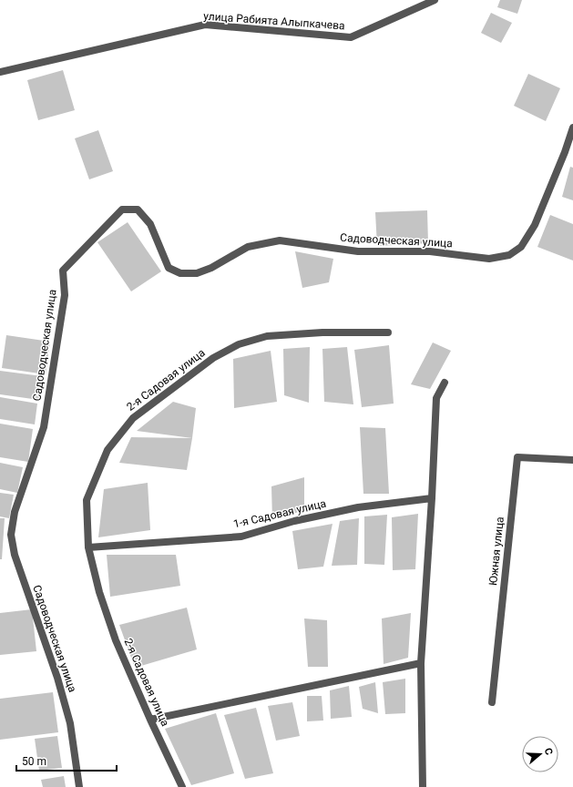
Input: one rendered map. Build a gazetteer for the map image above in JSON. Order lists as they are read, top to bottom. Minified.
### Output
{"streets":{"street":["улица Рабията Алыпкачева","Садоводческая улица","2-я Садовая улица","1-я Садовая улица","Южная улица"]},"crossings":[["2-я Садовая улица","1-я Садовая улица"]],"scale_bar":"50 m","north":"right"}
